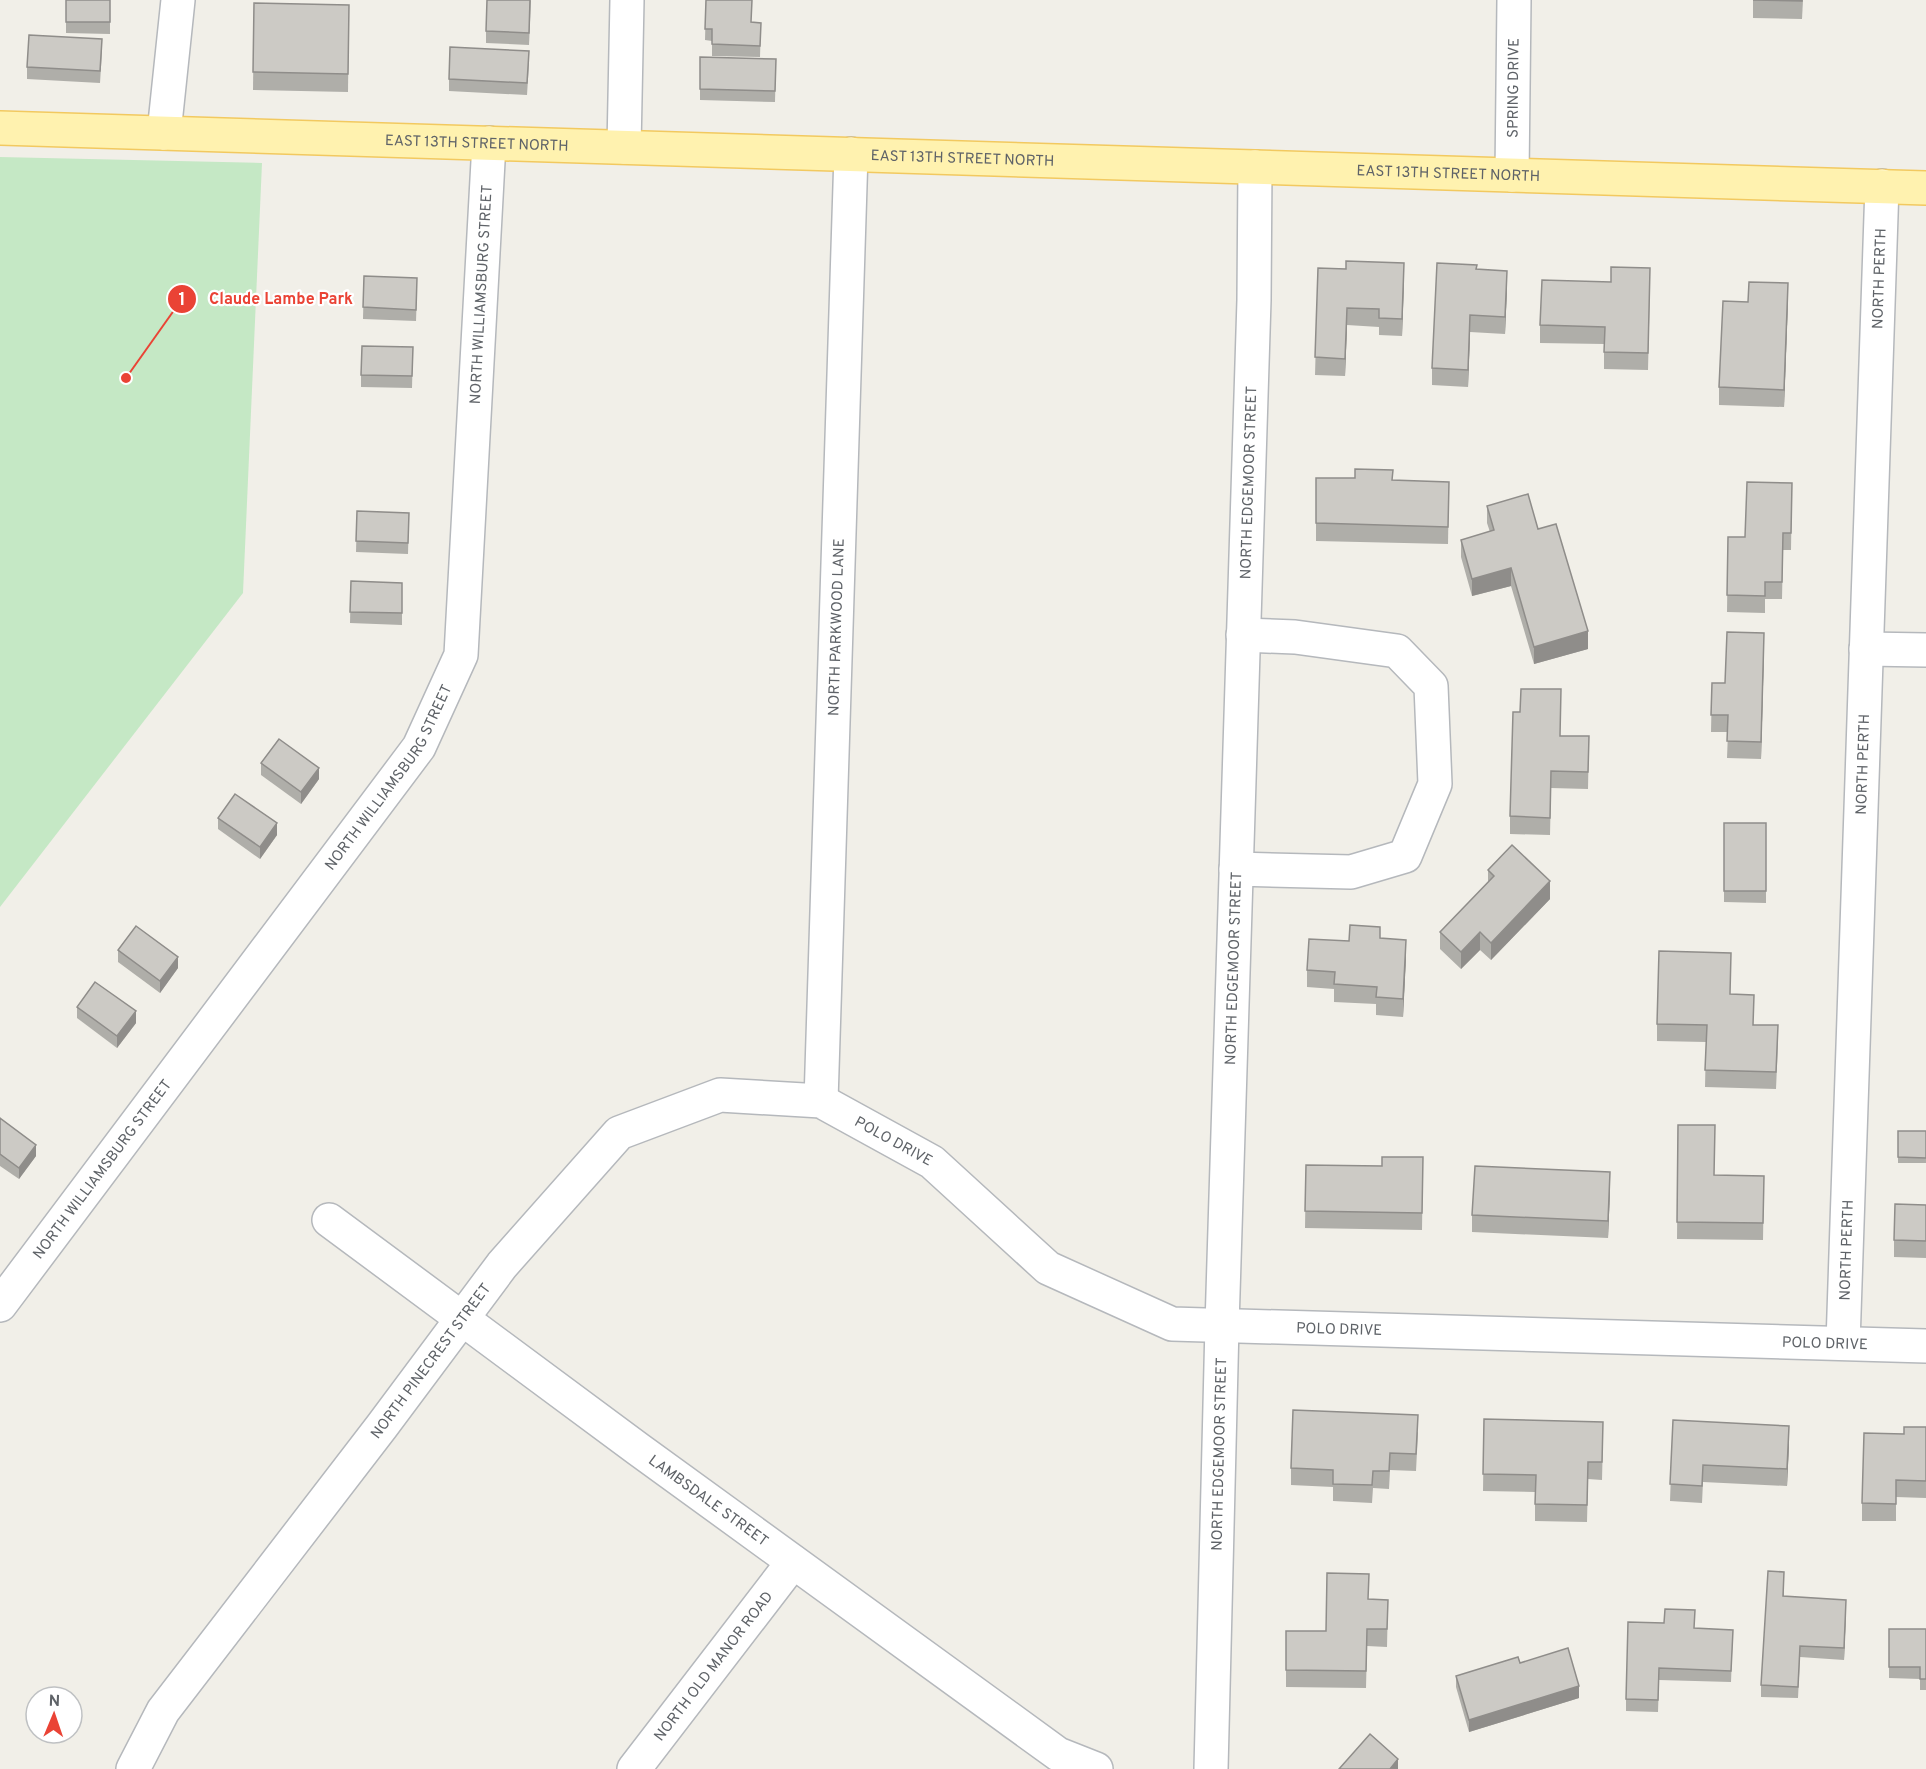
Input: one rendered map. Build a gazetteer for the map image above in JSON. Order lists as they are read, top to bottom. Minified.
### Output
{"streets":{"main road":["EAST 13TH STREET NORTH"],"street":["SPRING DRIVE","NORTH PERTH","NORTH WILLIAMSBURG STREET","NORTH EDGEMOOR STREET","NORTH PARKWOOD LANE","POLO DRIVE","NORTH PINECREST STREET","LAMBSDALE STREET","NORTH OLD MANOR ROAD"]},"crossings":[["SPRING DRIVE","EAST 13TH STREET NORTH"],["EAST 13TH STREET NORTH","NORTH PERTH"],["EAST 13TH STREET NORTH","NORTH WILLIAMSBURG STREET"],["EAST 13TH STREET NORTH","NORTH EDGEMOOR STREET"],["EAST 13TH STREET NORTH","NORTH PARKWOOD LANE"],["NORTH PERTH","POLO DRIVE"],["NORTH EDGEMOOR STREET","POLO DRIVE"],["NORTH PARKWOOD LANE","POLO DRIVE"],["NORTH PARKWOOD LANE","NORTH PINECREST STREET"],["POLO DRIVE","NORTH PINECREST STREET"],["NORTH PINECREST STREET","LAMBSDALE STREET"],["LAMBSDALE STREET","NORTH OLD MANOR ROAD"]],"places":["Claude Lambe Park"],"north":"top"}
